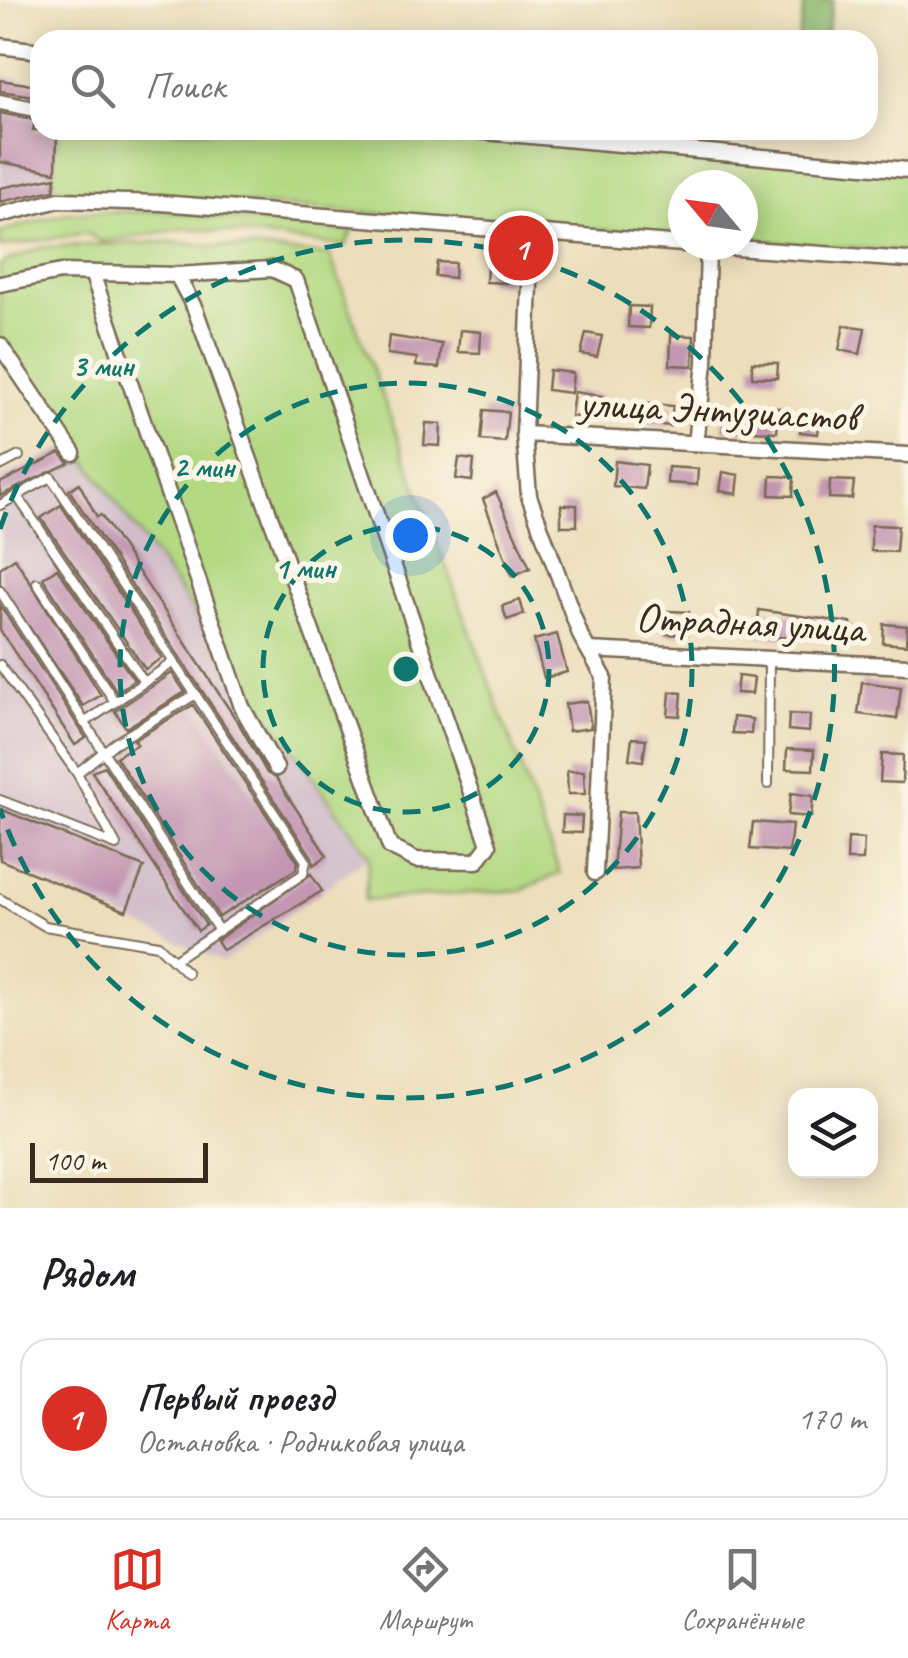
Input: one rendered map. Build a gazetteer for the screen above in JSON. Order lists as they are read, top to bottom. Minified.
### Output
{"streets":{"street":["улица Энтузиастов","Отрадная улица"]},"scale_bar":"100 m","north":"top left","page":{"search":"Поиск","pins":"1","scale":"100 m","heading":"Рядом","list":[{"mark":"1","name":"Первый проезд","note":"Остановка · Родниковая улица","value":"170 m"}],"nav":["Карта","Маршрут","Сохранённые"]},"rings":["3 мин","2 мин","1 мин"]}
